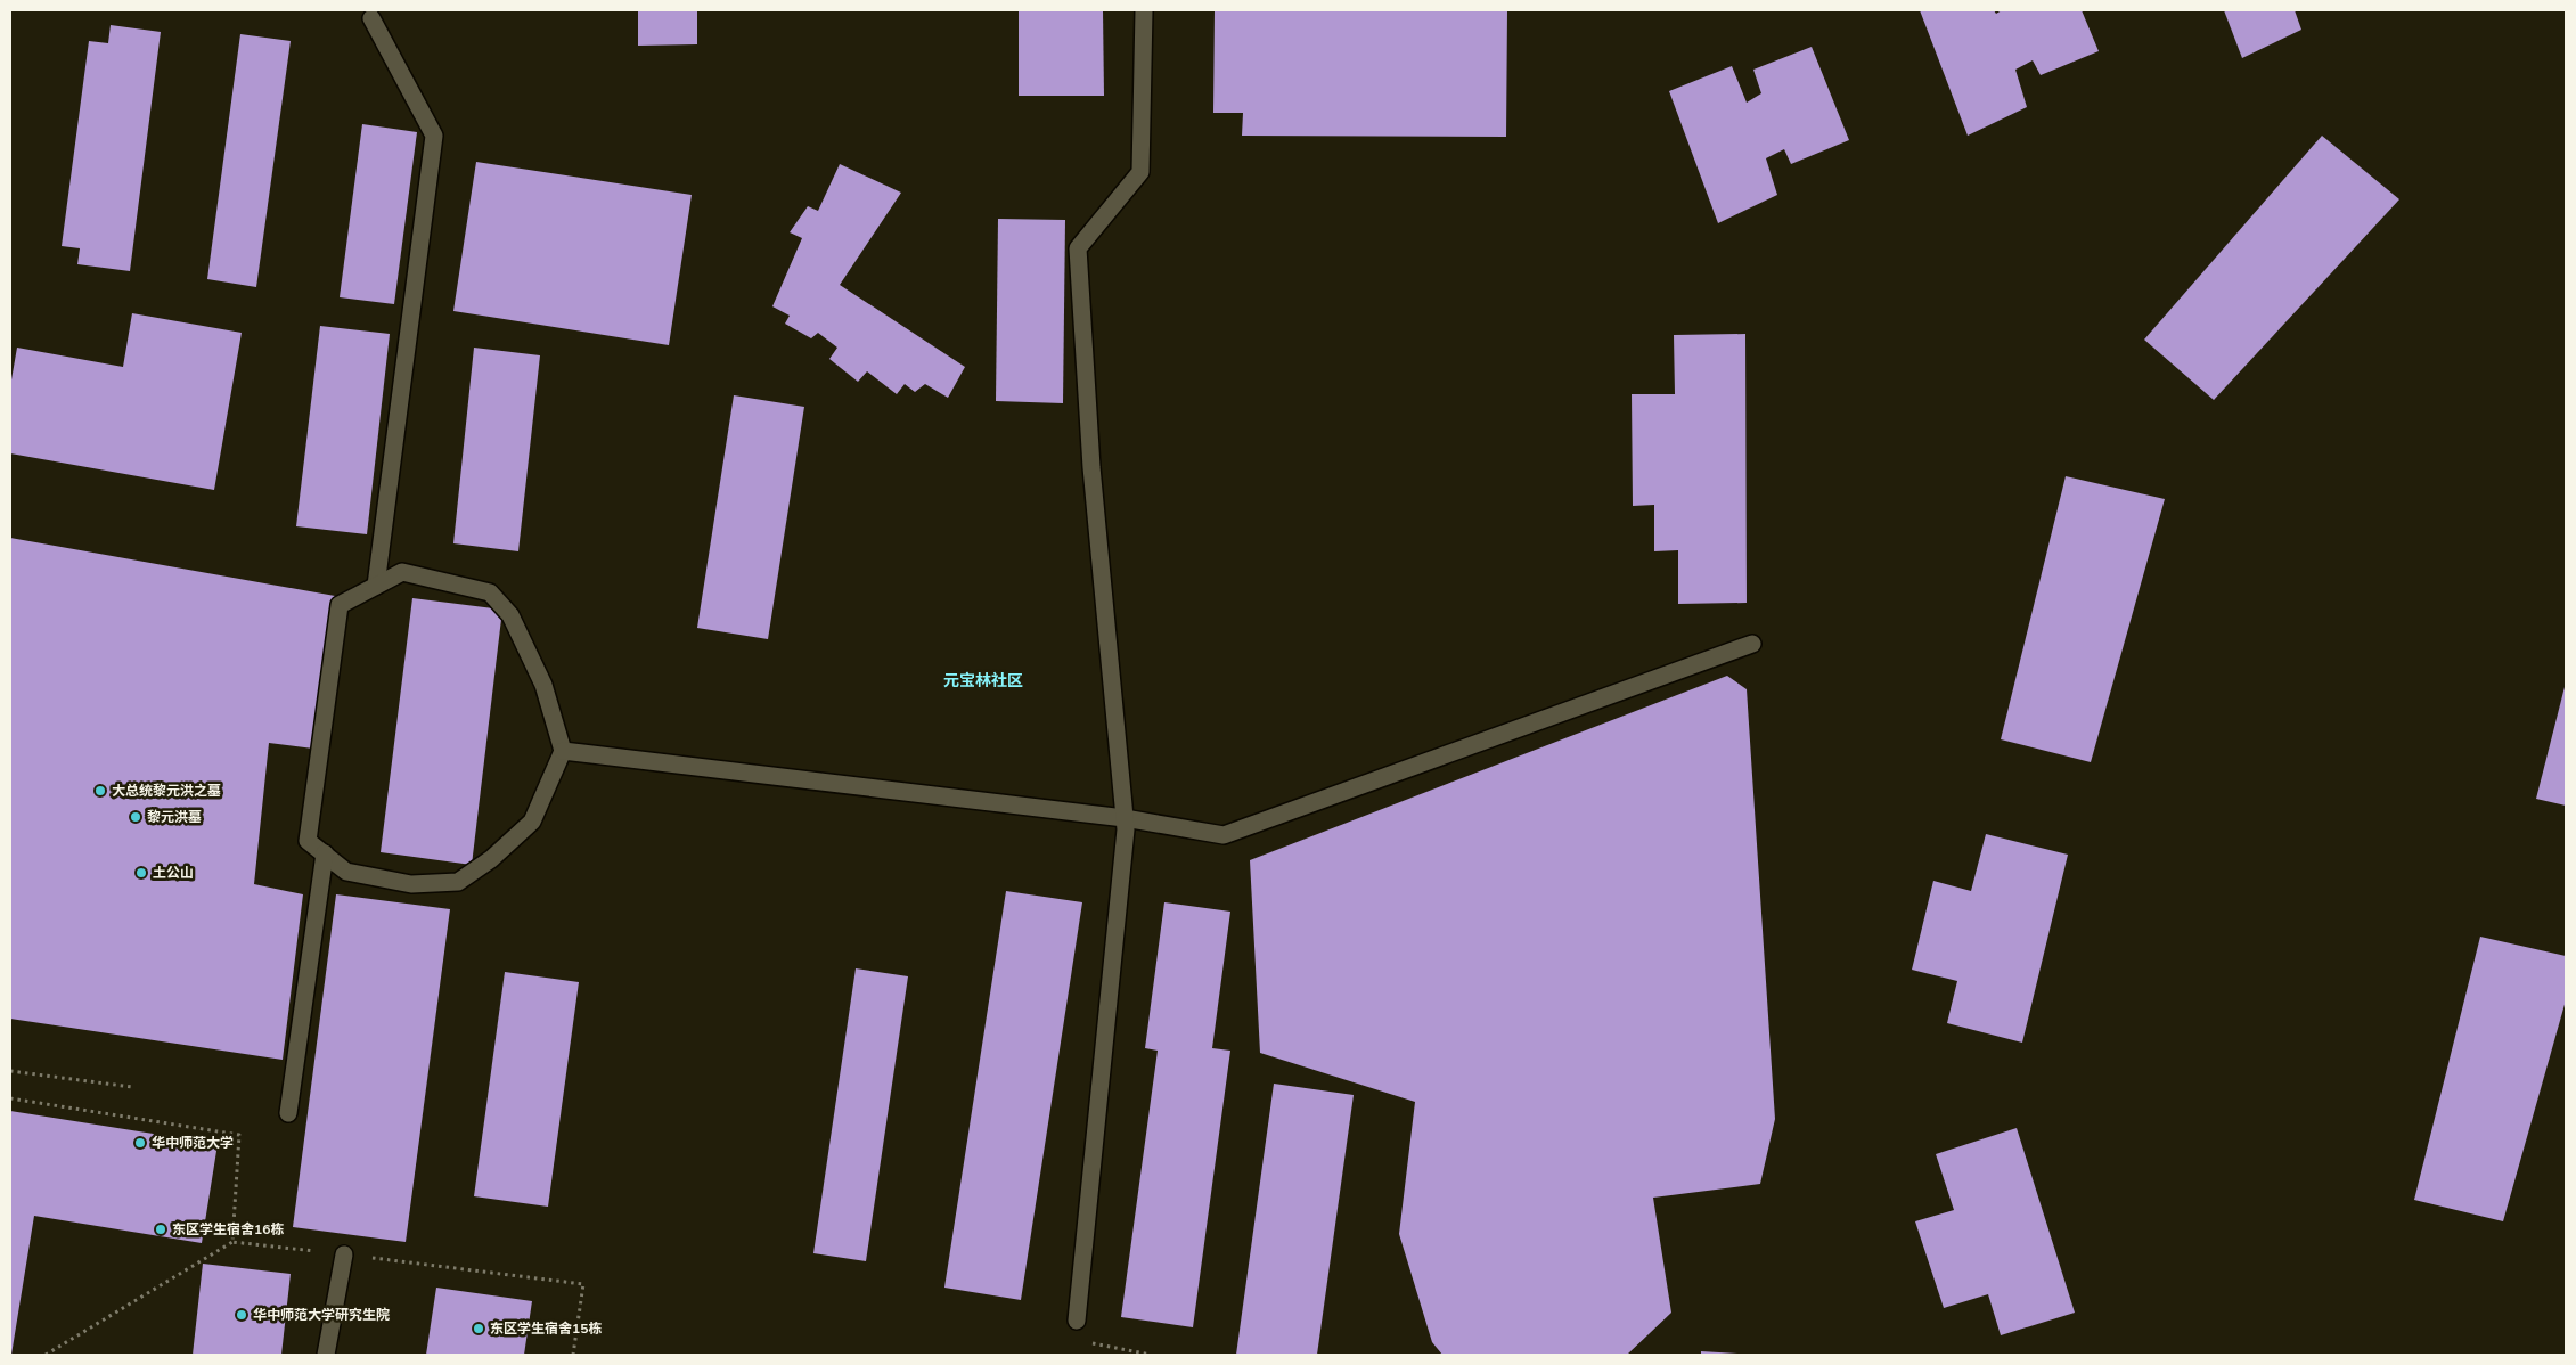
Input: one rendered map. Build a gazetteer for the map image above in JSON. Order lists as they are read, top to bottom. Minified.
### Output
{"districts":["元宝林社区"],"places":["大总统黎元洪之墓","黎元洪墓","土公山","华中师范大学","东区学生宿舍16栋","华中师范大学研究生院","东区学生宿舍15栋"]}
